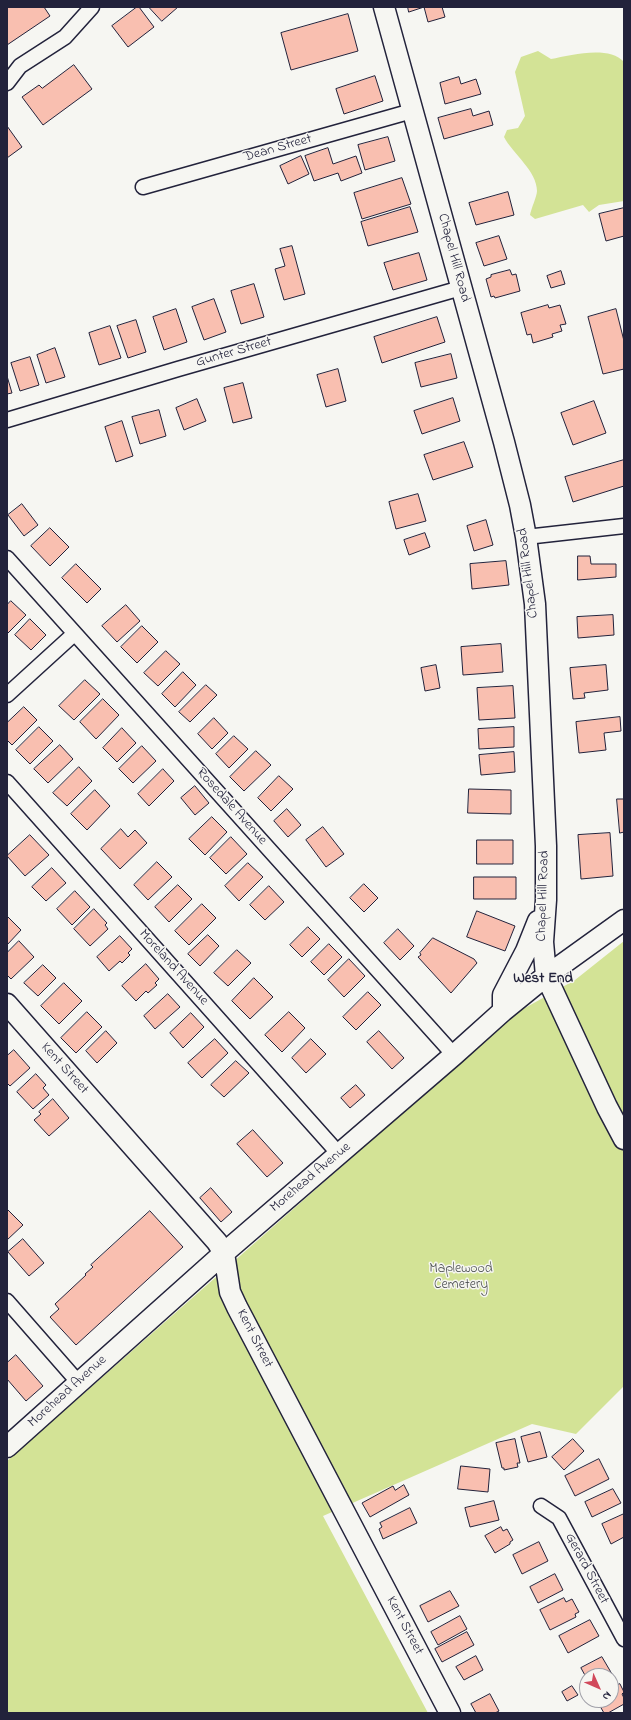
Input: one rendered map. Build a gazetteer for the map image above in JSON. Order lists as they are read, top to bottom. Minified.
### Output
{"streets":{"street":["Dean Street","Chapel Hill Road","Gunter Street","Rosedale Avenue","Moreland Avenue","Kent Street","Morehead Avenue","Gerard Street"]},"crossings":[["Dean Street","Chapel Hill Road"],["Chapel Hill Road","Gunter Street"],["Chapel Hill Road","Morehead Avenue"],["Rosedale Avenue","Morehead Avenue"],["Moreland Avenue","Morehead Avenue"],["Kent Street","Morehead Avenue"]],"districts":["West End"],"parks":["Maplewood Cemetery"],"north":"bottom right"}
